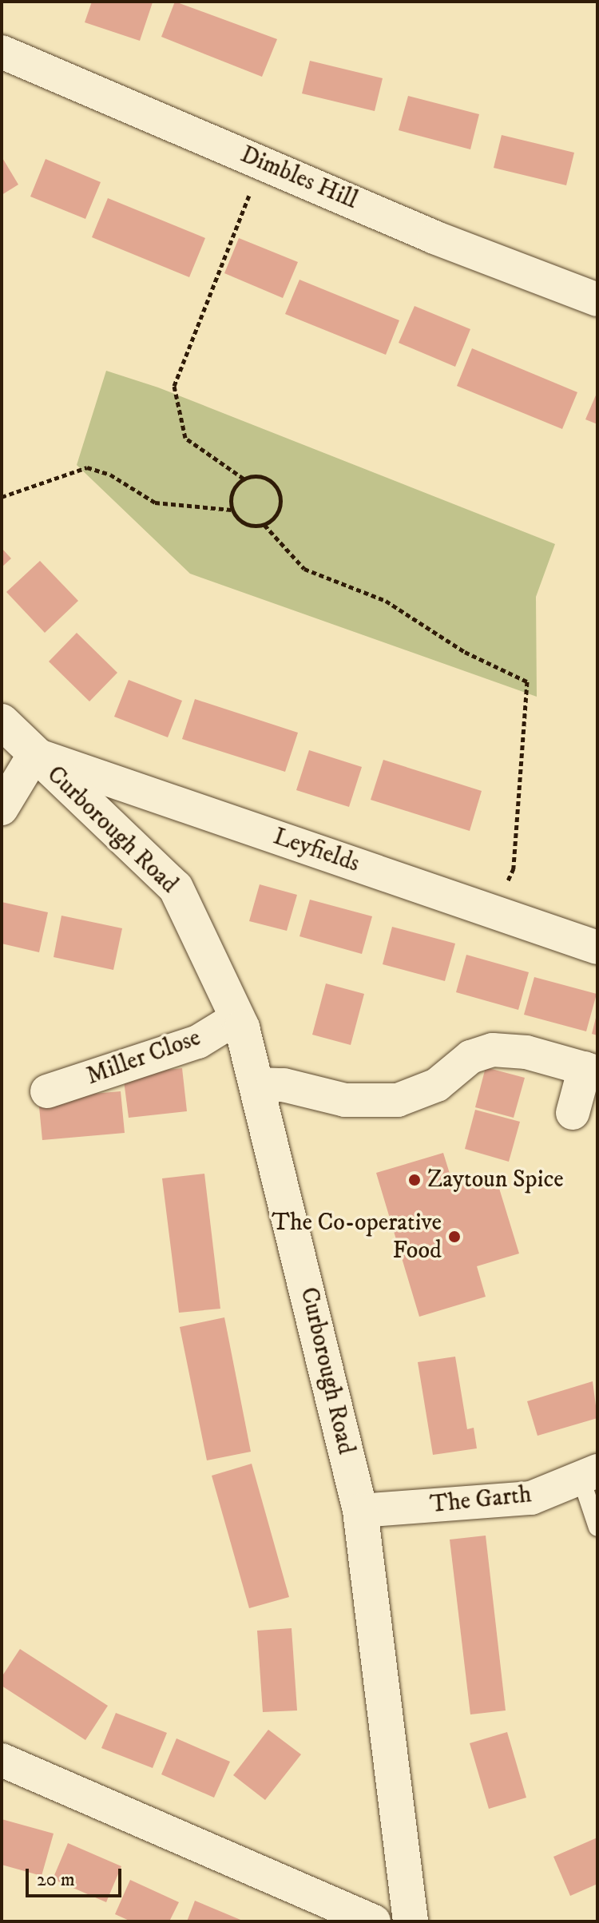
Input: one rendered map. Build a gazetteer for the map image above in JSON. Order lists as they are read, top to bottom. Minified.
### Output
{"streets":{"street":["Dimbles Hill","Curborough Road","Leyfields","Miller Close","The Garth"]},"crossings":[["Curborough Road","Leyfields"],["Curborough Road","Miller Close"],["Curborough Road","The Garth"]],"places":["Zaytoun Spice","The Co-operative Food"],"scale_bar":"20 m"}
